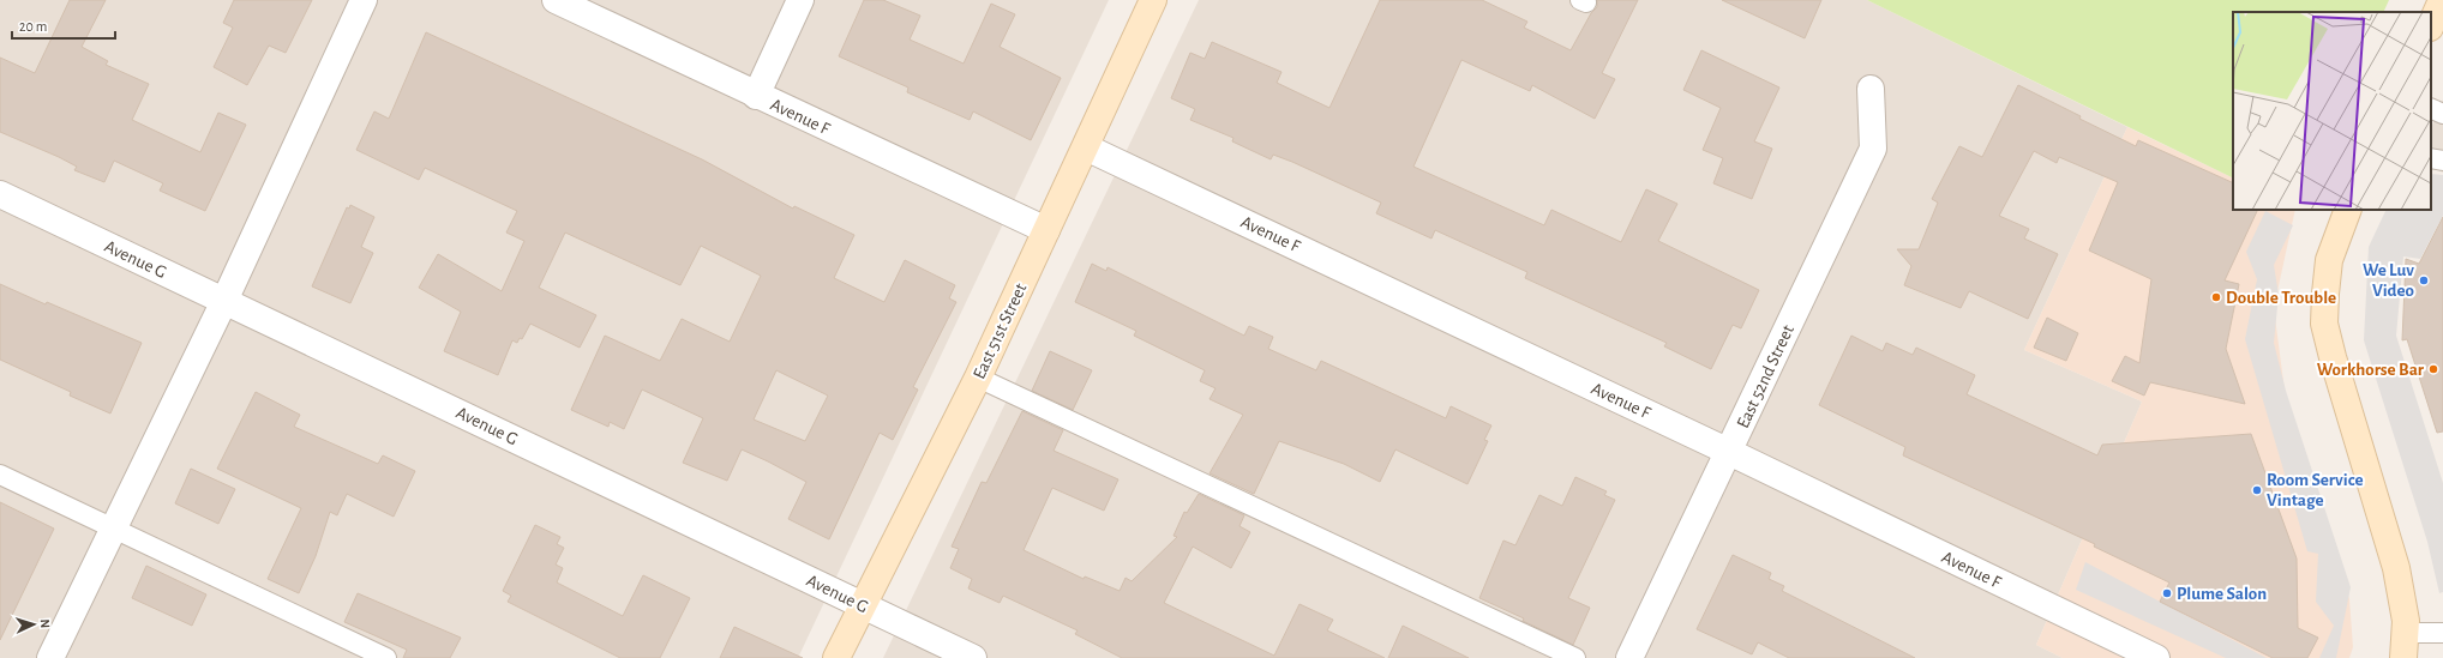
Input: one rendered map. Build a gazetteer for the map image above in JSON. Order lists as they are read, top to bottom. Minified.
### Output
{"streets":{"main road":["East 51st Street"],"street":["Avenue F","Avenue G","East 52nd Street"]},"crossings":[["Avenue F","East 51st Street"],["Avenue F","East 52nd Street"],["Avenue G","East 51st Street"]],"places":["We Luv Video","Double Trouble","Workhorse Bar","Room Service Vintage","Plume Salon"],"scale_bar":"20 m","north":"right"}
